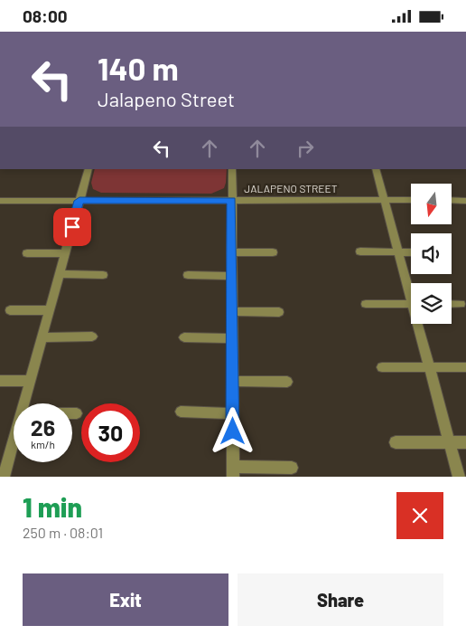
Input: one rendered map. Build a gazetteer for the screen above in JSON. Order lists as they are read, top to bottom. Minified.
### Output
{"streets":{"street":["JALAPENO STREET"]},"north":"bottom","page":{"status":"08:00","turn":["140 m","Jalapeno Street"],"speed":"26 km/h","limit":"30","heading":["1 min","250 m · 08:01"],"buttons":["Exit","Share"]}}
